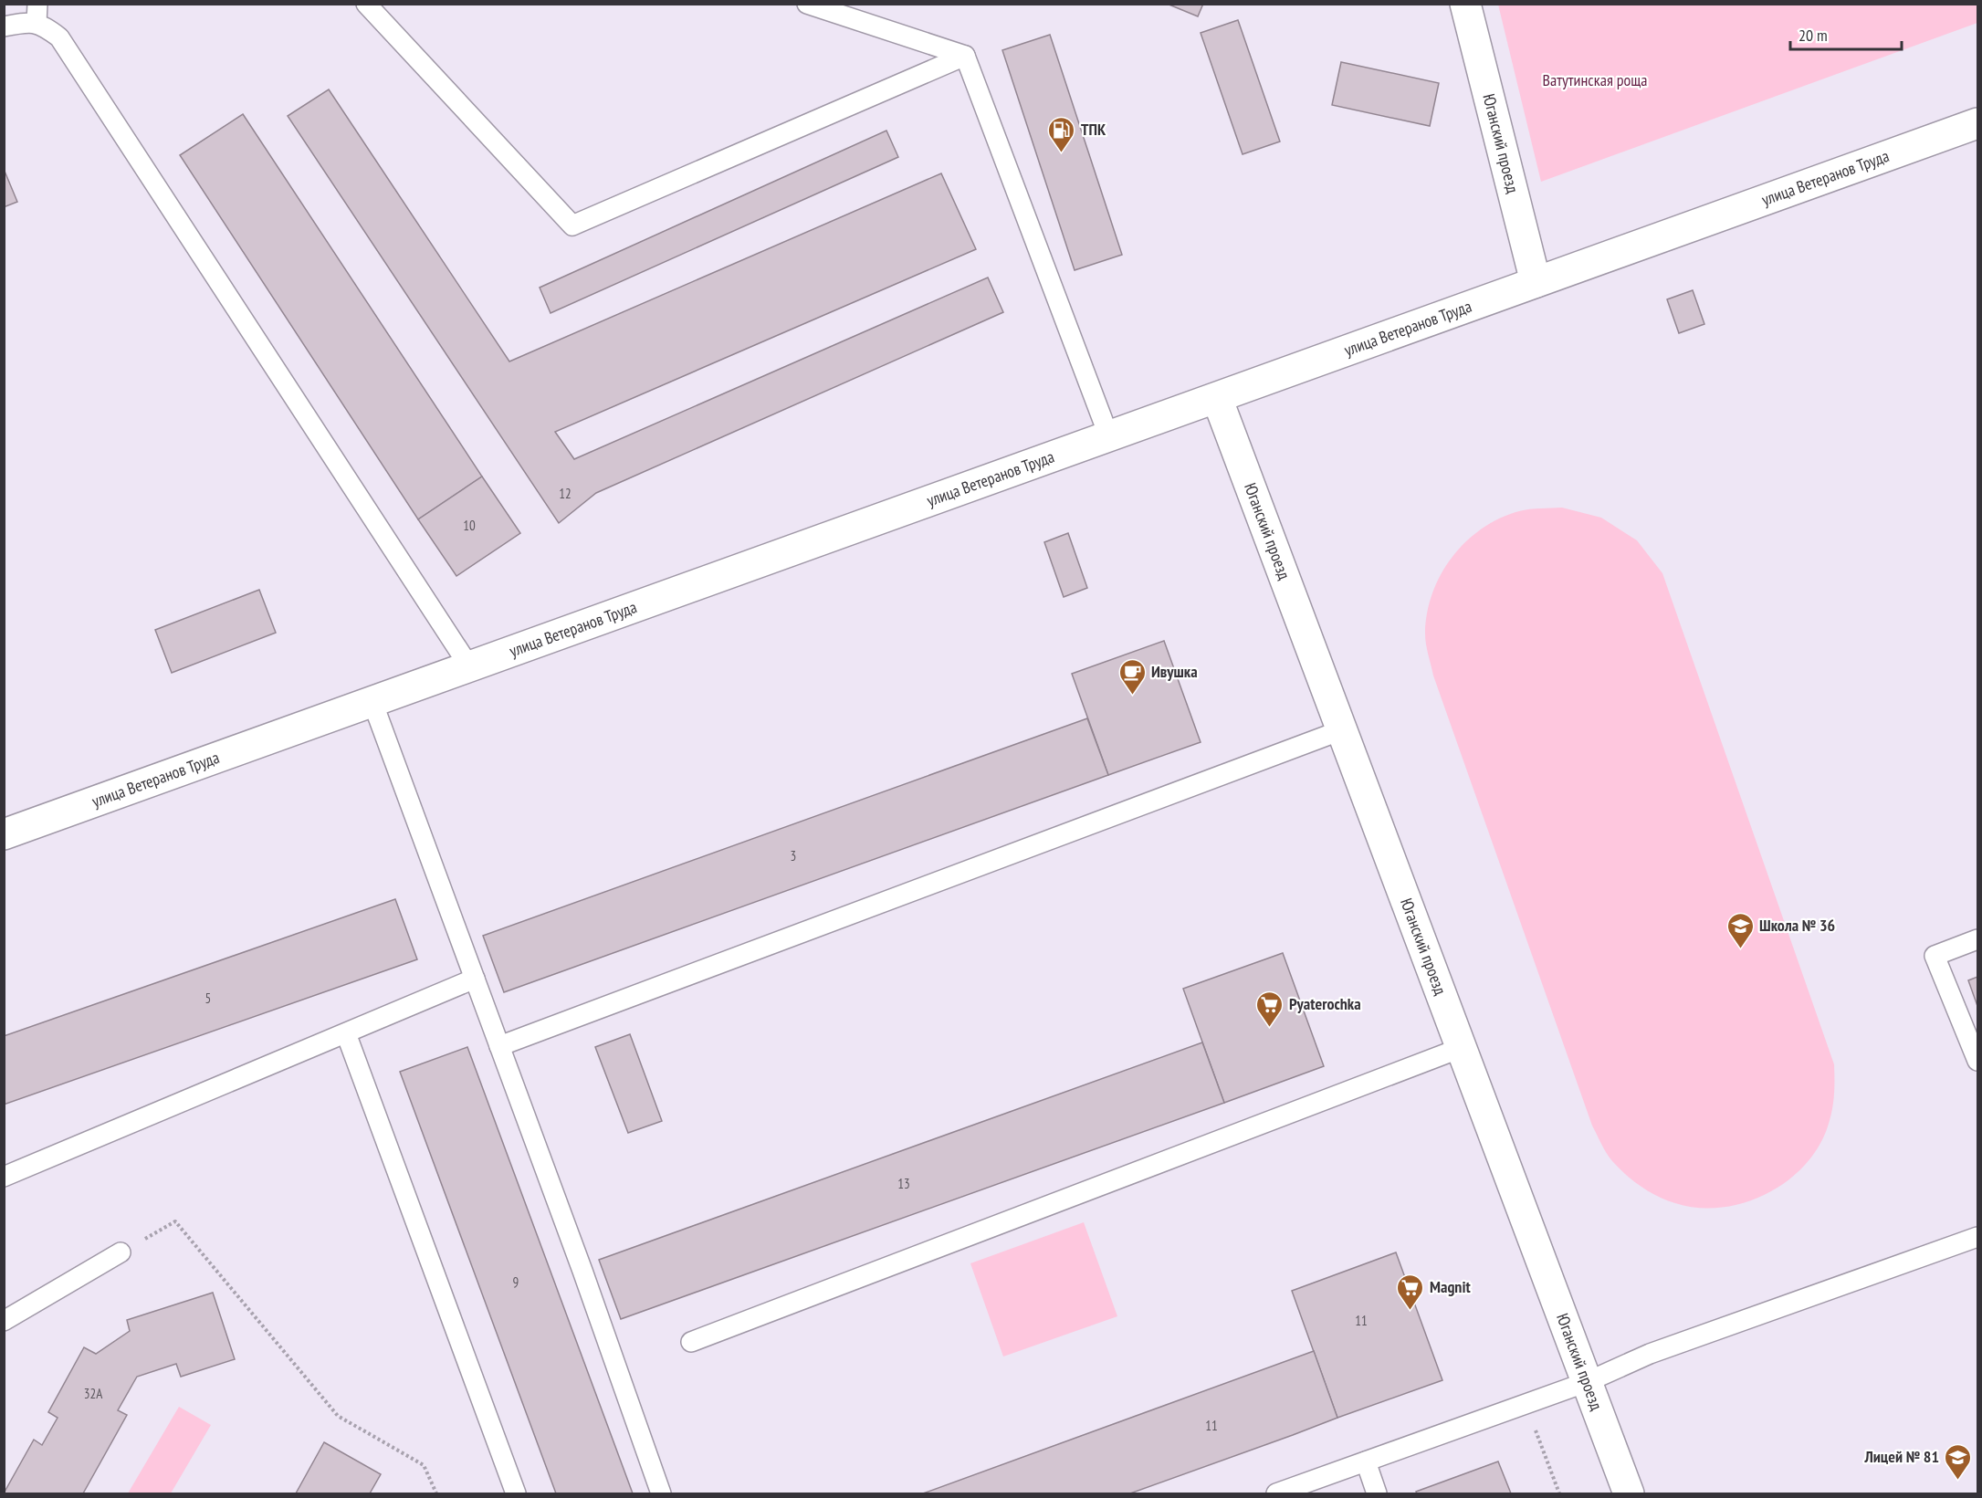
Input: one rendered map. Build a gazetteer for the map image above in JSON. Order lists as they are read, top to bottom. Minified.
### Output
{"streets":{"main road":["Юганский проезд","улица Ветеранов Труда"]},"crossings":[["Юганский проезд","улица Ветеранов Труда"]],"parks":["Ватутинская роща"],"places":{"fuel station":["ТПК"],"cafe":["Ивушка"],"school or university":["Школа № 36","Лицей № 81"],"supermarket":["Pyaterochka","Magnit"]},"house_numbers":["12","10","3","5","13","9","11","32А","11"],"scale_bar":"20 m"}
